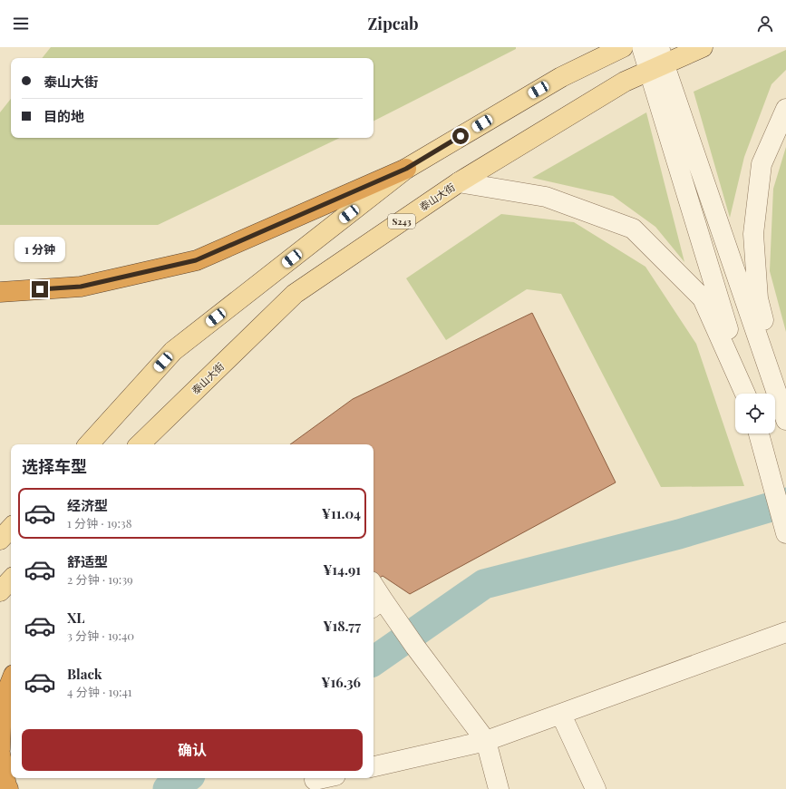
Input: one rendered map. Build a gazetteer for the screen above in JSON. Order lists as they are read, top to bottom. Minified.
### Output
{"streets":{"main road":["泰山大街","S243"]},"page":{"header":"Zipcab","banner":["泰山大街","目的地"],"bubble":"1 分钟","heading":"选择车型","list":[{"name":"经济型","note":"1 分钟 · 19:38","value":"¥11.04"},{"name":"舒适型","note":"2 分钟 · 19:39","value":"¥14.91"},{"name":"XL","note":"3 分钟 · 19:40","value":"¥18.77"},{"name":"Black","note":"4 分钟 · 19:41","value":"¥16.36"}],"buttons":"确认"}}
